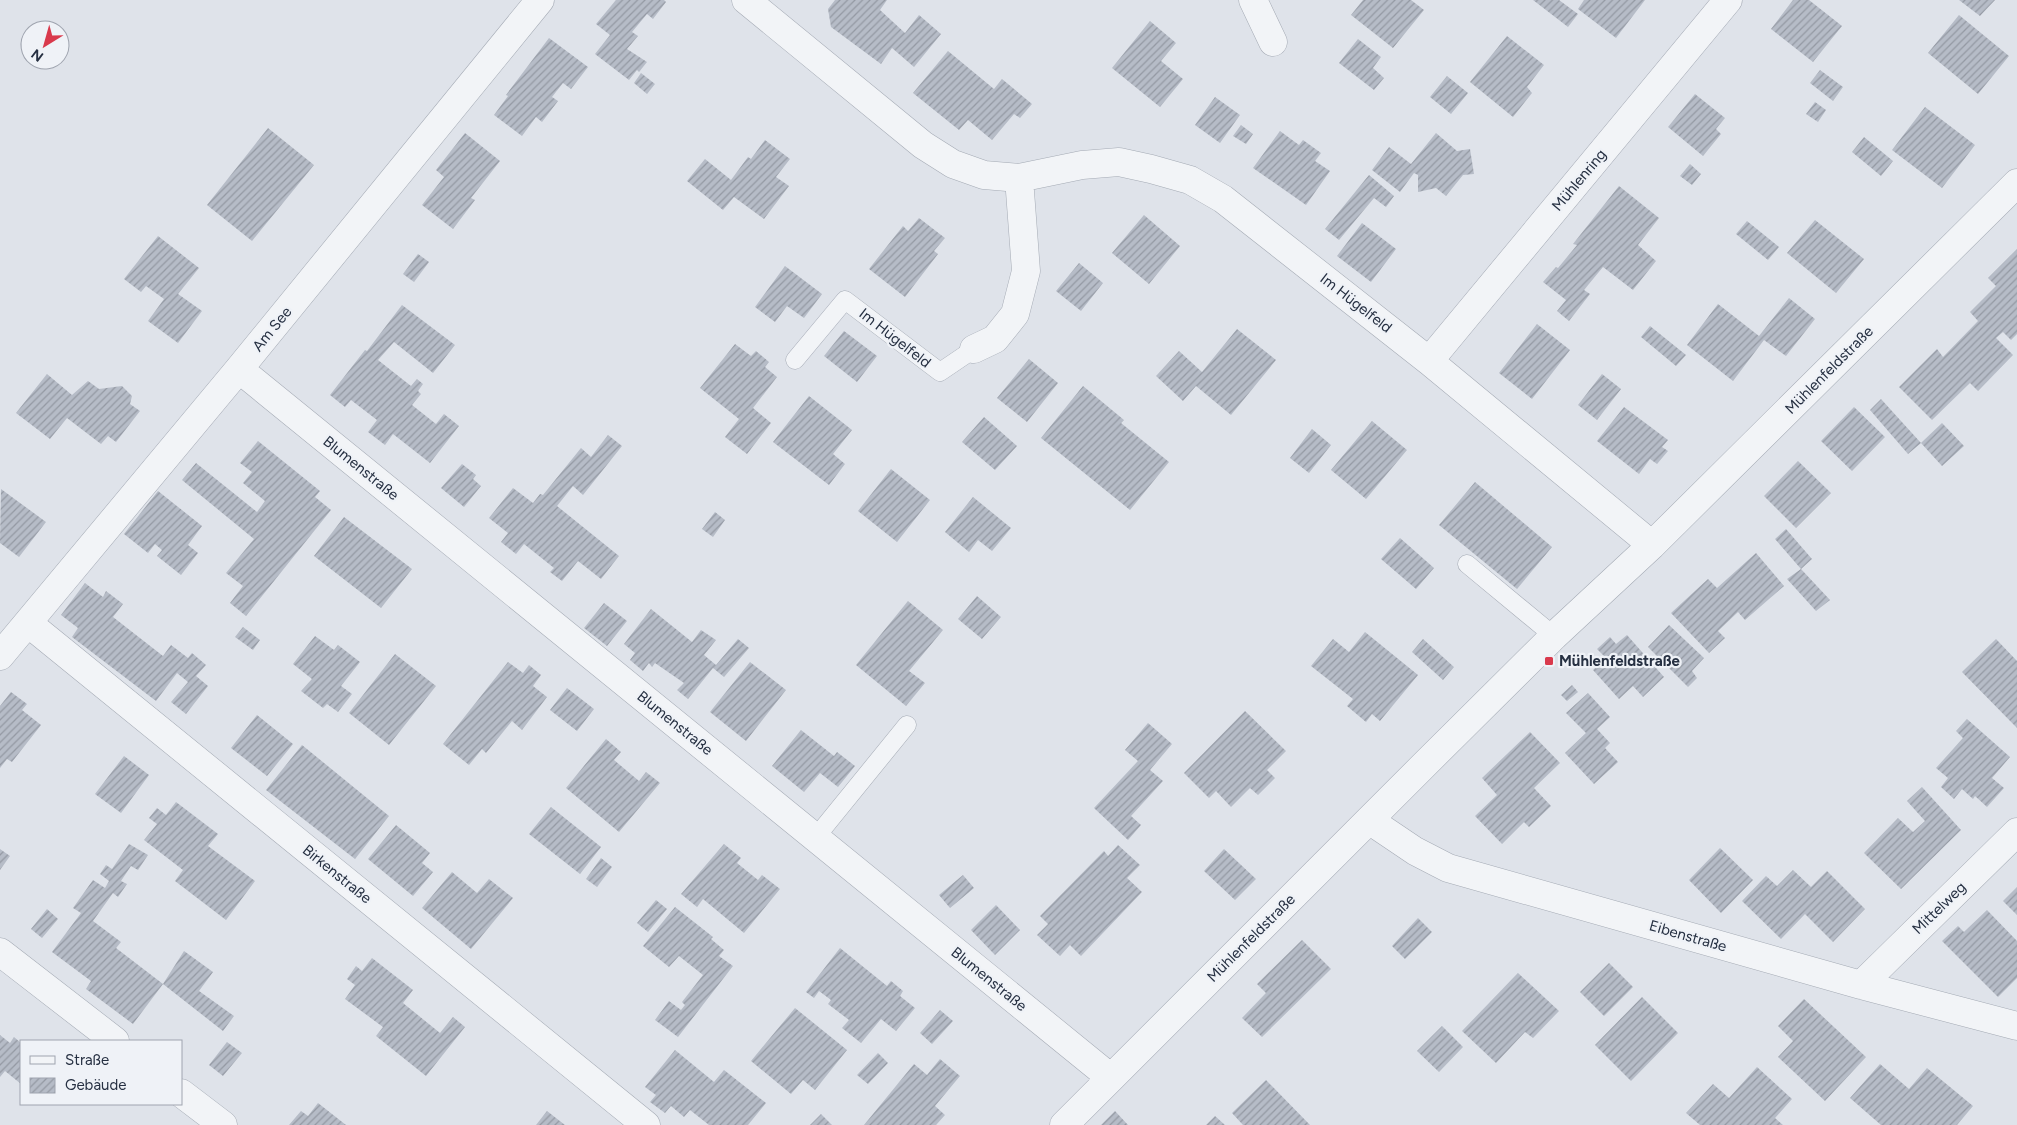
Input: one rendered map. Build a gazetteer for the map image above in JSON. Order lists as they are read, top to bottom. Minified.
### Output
{"streets":{"street":["Mühlenring","Im Hügelfeld","Am See","Mühlenfeldstraße","Blumenstraße","Birkenstraße","Mittelweg","Eibenstraße"]},"crossings":[["Mühlenring","Im Hügelfeld"],["Im Hügelfeld","Mühlenfeldstraße"],["Am See","Blumenstraße"],["Am See","Birkenstraße"],["Mühlenfeldstraße","Blumenstraße"],["Mühlenfeldstraße","Eibenstraße"],["Mittelweg","Eibenstraße"]],"places":{"transit":["Mühlenfeldstraße"]},"legend":["Straße","Gebäude"],"north":"bottom left"}
